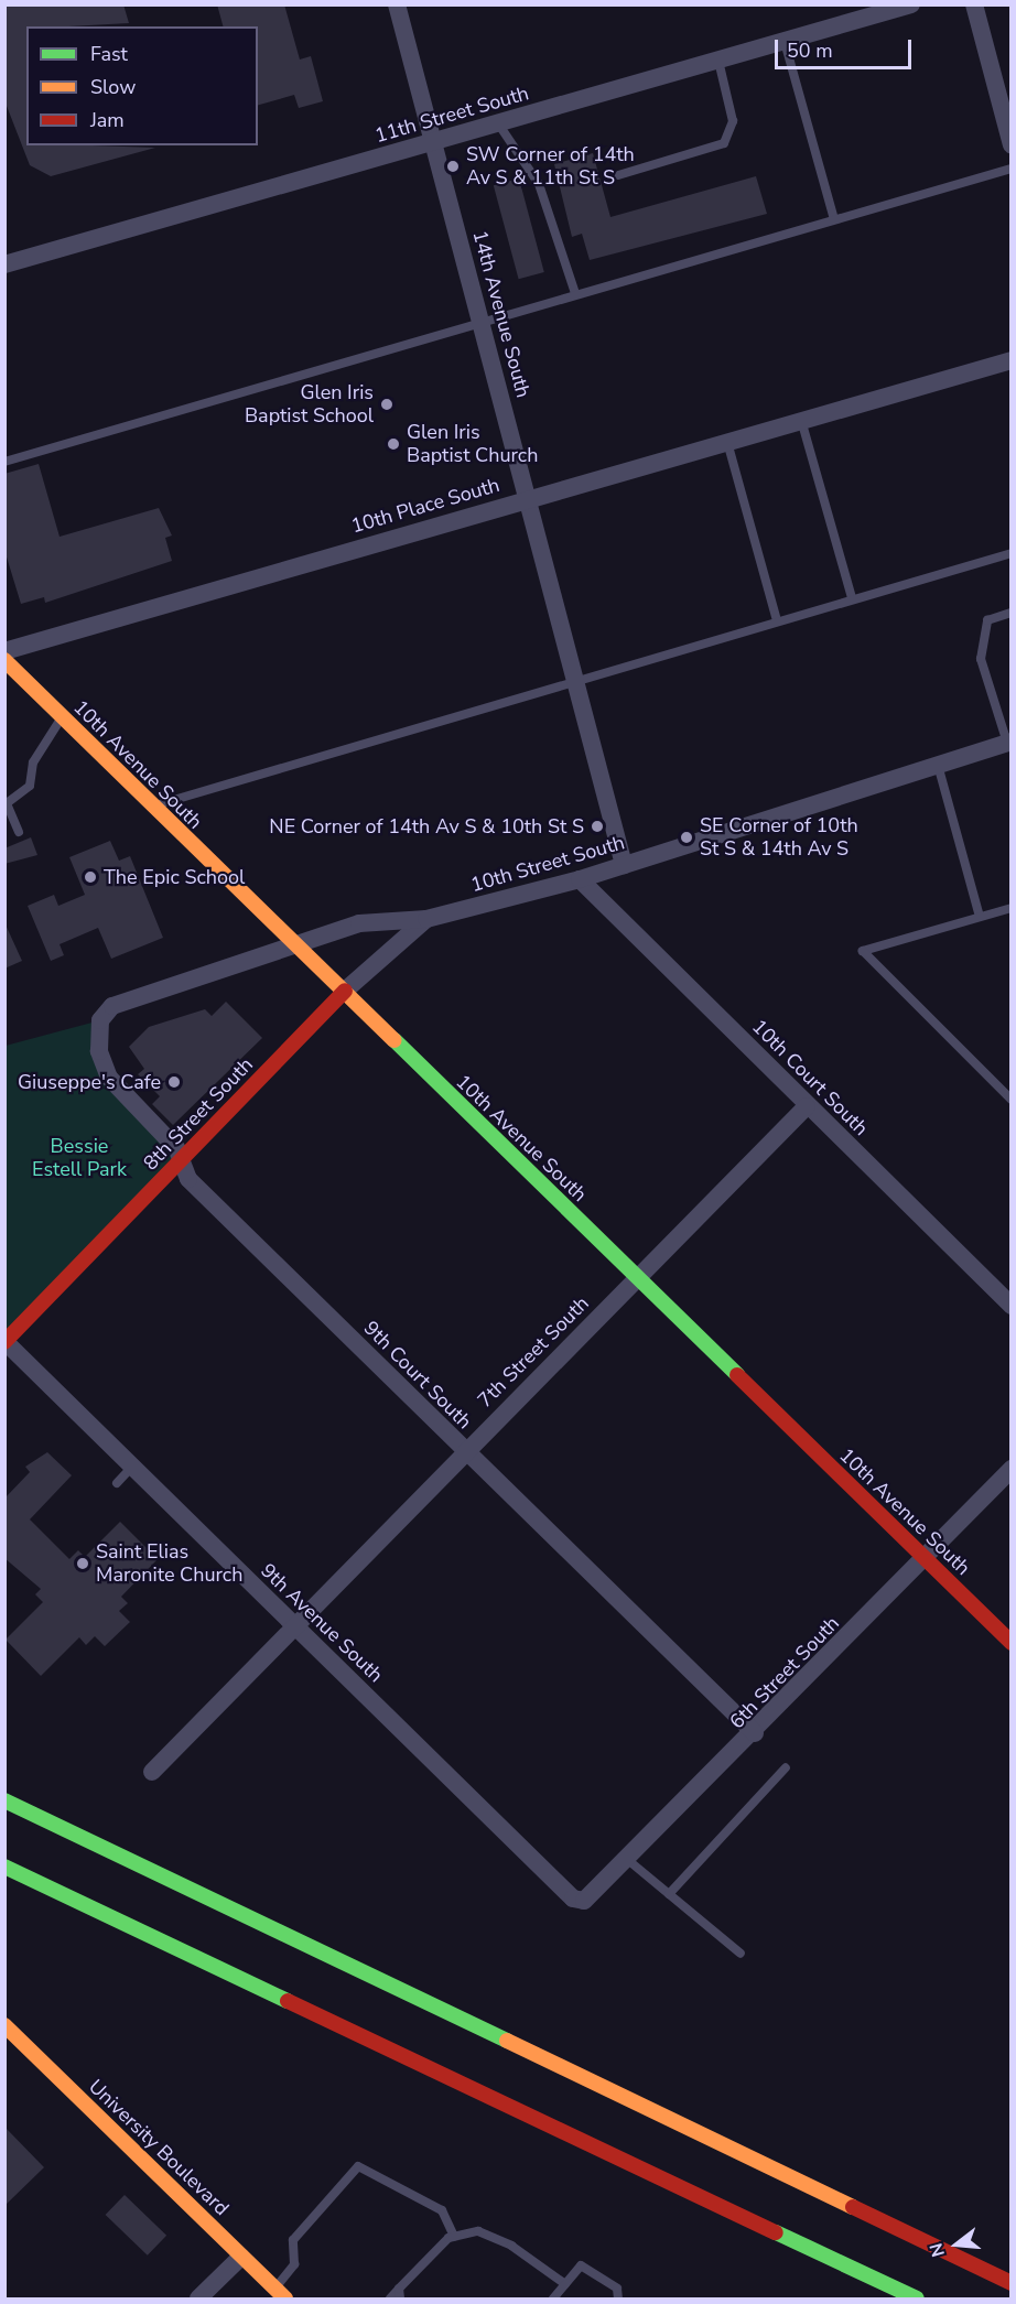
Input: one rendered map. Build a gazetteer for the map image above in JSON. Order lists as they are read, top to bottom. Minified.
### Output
{"streets":{"main road":["10th Avenue South","8th Street South","University Boulevard"],"street":["11th Street South","14th Avenue South","10th Place South","10th Street South","10th Court South","7th Street South","9th Court South","9th Avenue South","6th Street South"]},"crossings":[["11th Street South","14th Avenue South"],["14th Avenue South","10th Place South"],["14th Avenue South","10th Street South"],["10th Avenue South","10th Street South"],["10th Avenue South","8th Street South"],["10th Avenue South","7th Street South"],["10th Avenue South","6th Street South"],["10th Street South","10th Court South"],["10th Street South","8th Street South"],["10th Street South","9th Court South"],["10th Court South","7th Street South"],["8th Street South","9th Court South"],["8th Street South","9th Avenue South"],["7th Street South","9th Court South"],["7th Street South","9th Avenue South"],["9th Court South","6th Street South"],["9th Avenue South","6th Street South"]],"parks":["Bessie Estell Park"],"places":["SW Corner of 14th Av S & 11th St S","Glen Iris Baptist School","Glen Iris Baptist Church","NE Corner of 14th Av S & 10th St S","SE Corner of 10th St S & 14th Av S","The Epic School","Giuseppe's Cafe","Saint Elias Maronite Church"],"legend":["Fast","Slow","Jam"],"scale_bar":"50 m","north":"left"}
